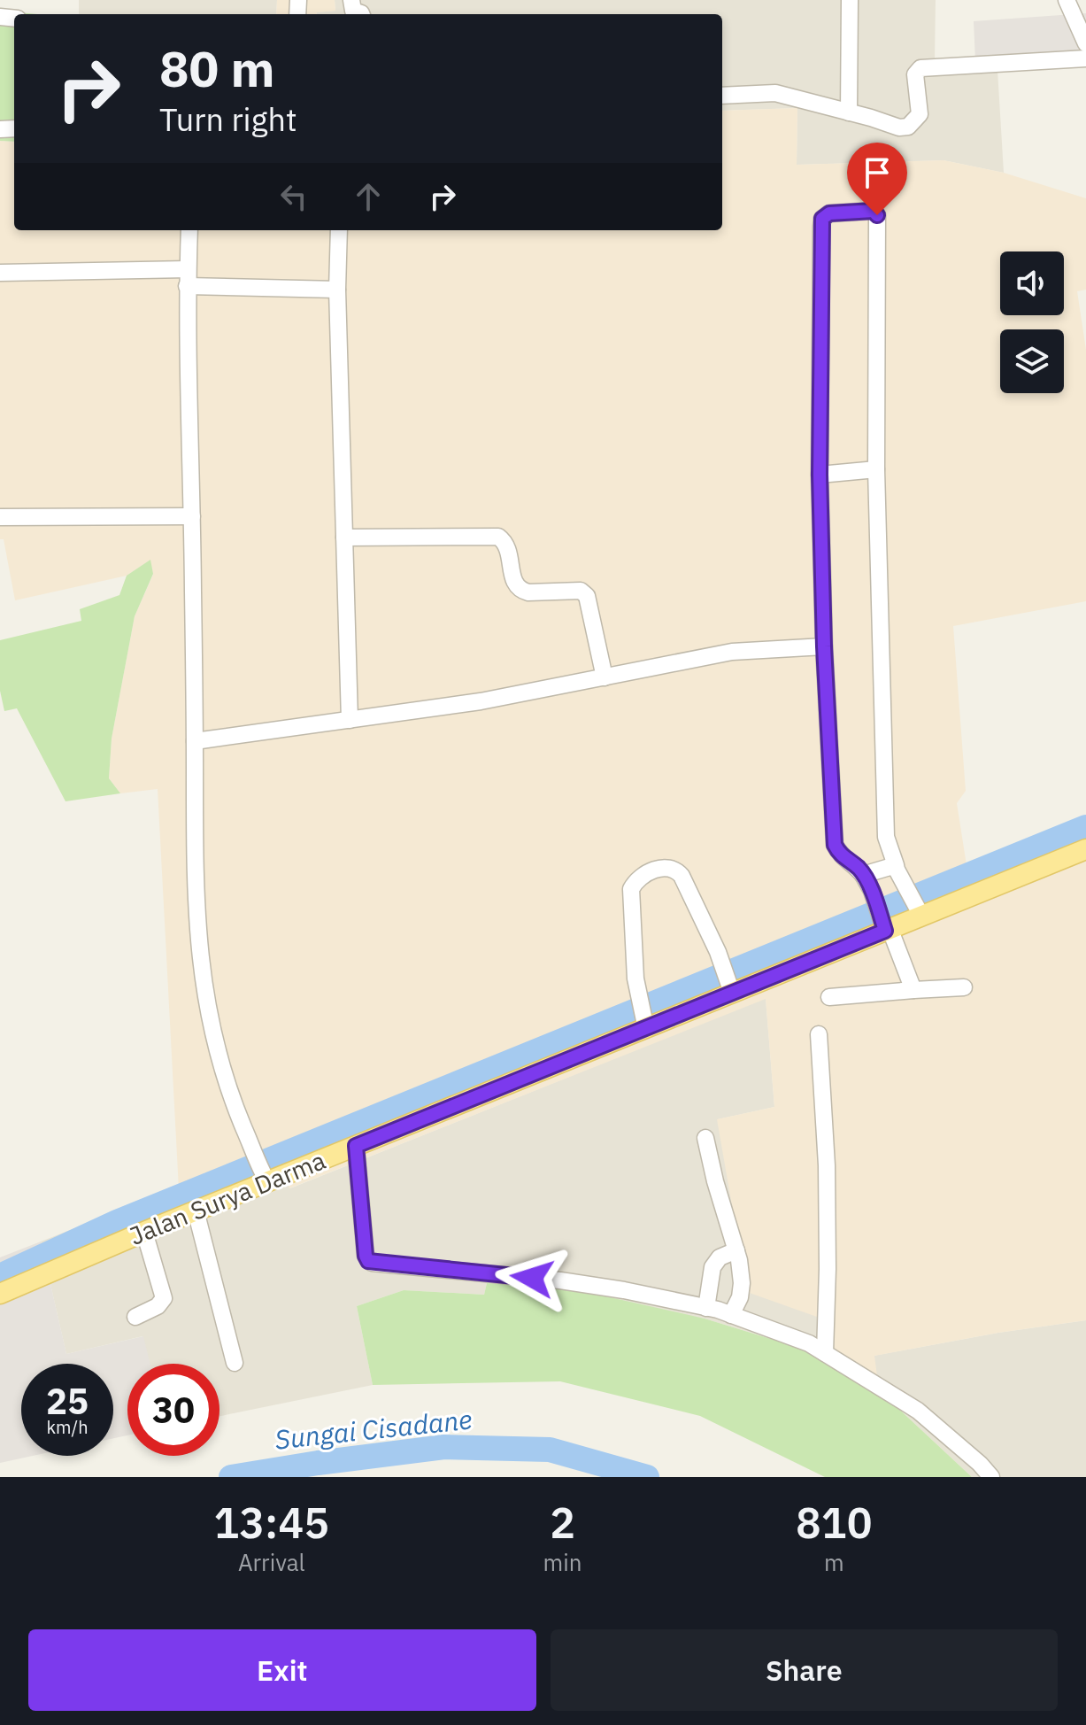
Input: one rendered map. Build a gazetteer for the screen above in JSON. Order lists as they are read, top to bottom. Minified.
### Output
{"streets":{"main road":["Jalan Surya Darma"]},"water":["Sungai Cisadane"],"page":{"turn":["80 m","Turn right"],"speed":"25 km/h","limit":"30","eta":["13:45","Arrival","2","min","810","m"],"buttons":["Exit","Share"]}}
